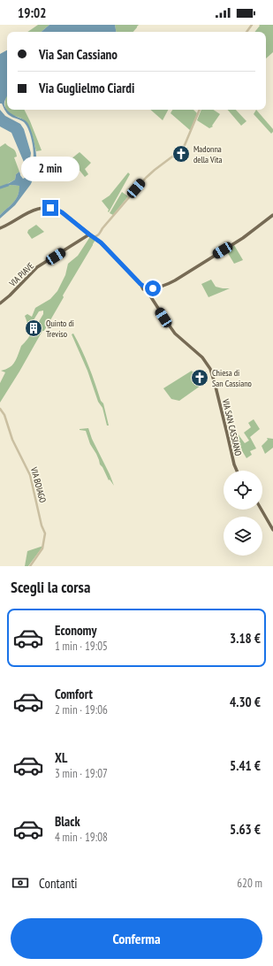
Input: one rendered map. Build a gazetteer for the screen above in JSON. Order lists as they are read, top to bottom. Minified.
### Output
{"streets":{"main road":["VIA PIAVE","VIA SAN CASSIANO"],"street":["VIA BOIAGO"]},"crossings":[["VIA PIAVE","VIA SAN CASSIANO"]],"places":{"church":["Madonna della Vita","Chiesa di San Cassiano"],"building":["Quinto di Treviso"]},"page":{"status":"19:02","banner":["Via San Cassiano","Via Guglielmo Ciardi"],"bubble":"2 min","heading":"Scegli la corsa","list":[{"name":"Economy","note":"1 min · 19:05","value":"3.18 €"},{"name":"Comfort","note":"2 min · 19:06","value":"4.30 €"},{"name":"XL","note":"3 min · 19:07","value":"5.41 €"},{"name":"Black","note":"4 min · 19:08","value":"5.63 €"}],"pay":["Contanti","620 m"],"buttons":"Conferma"}}
